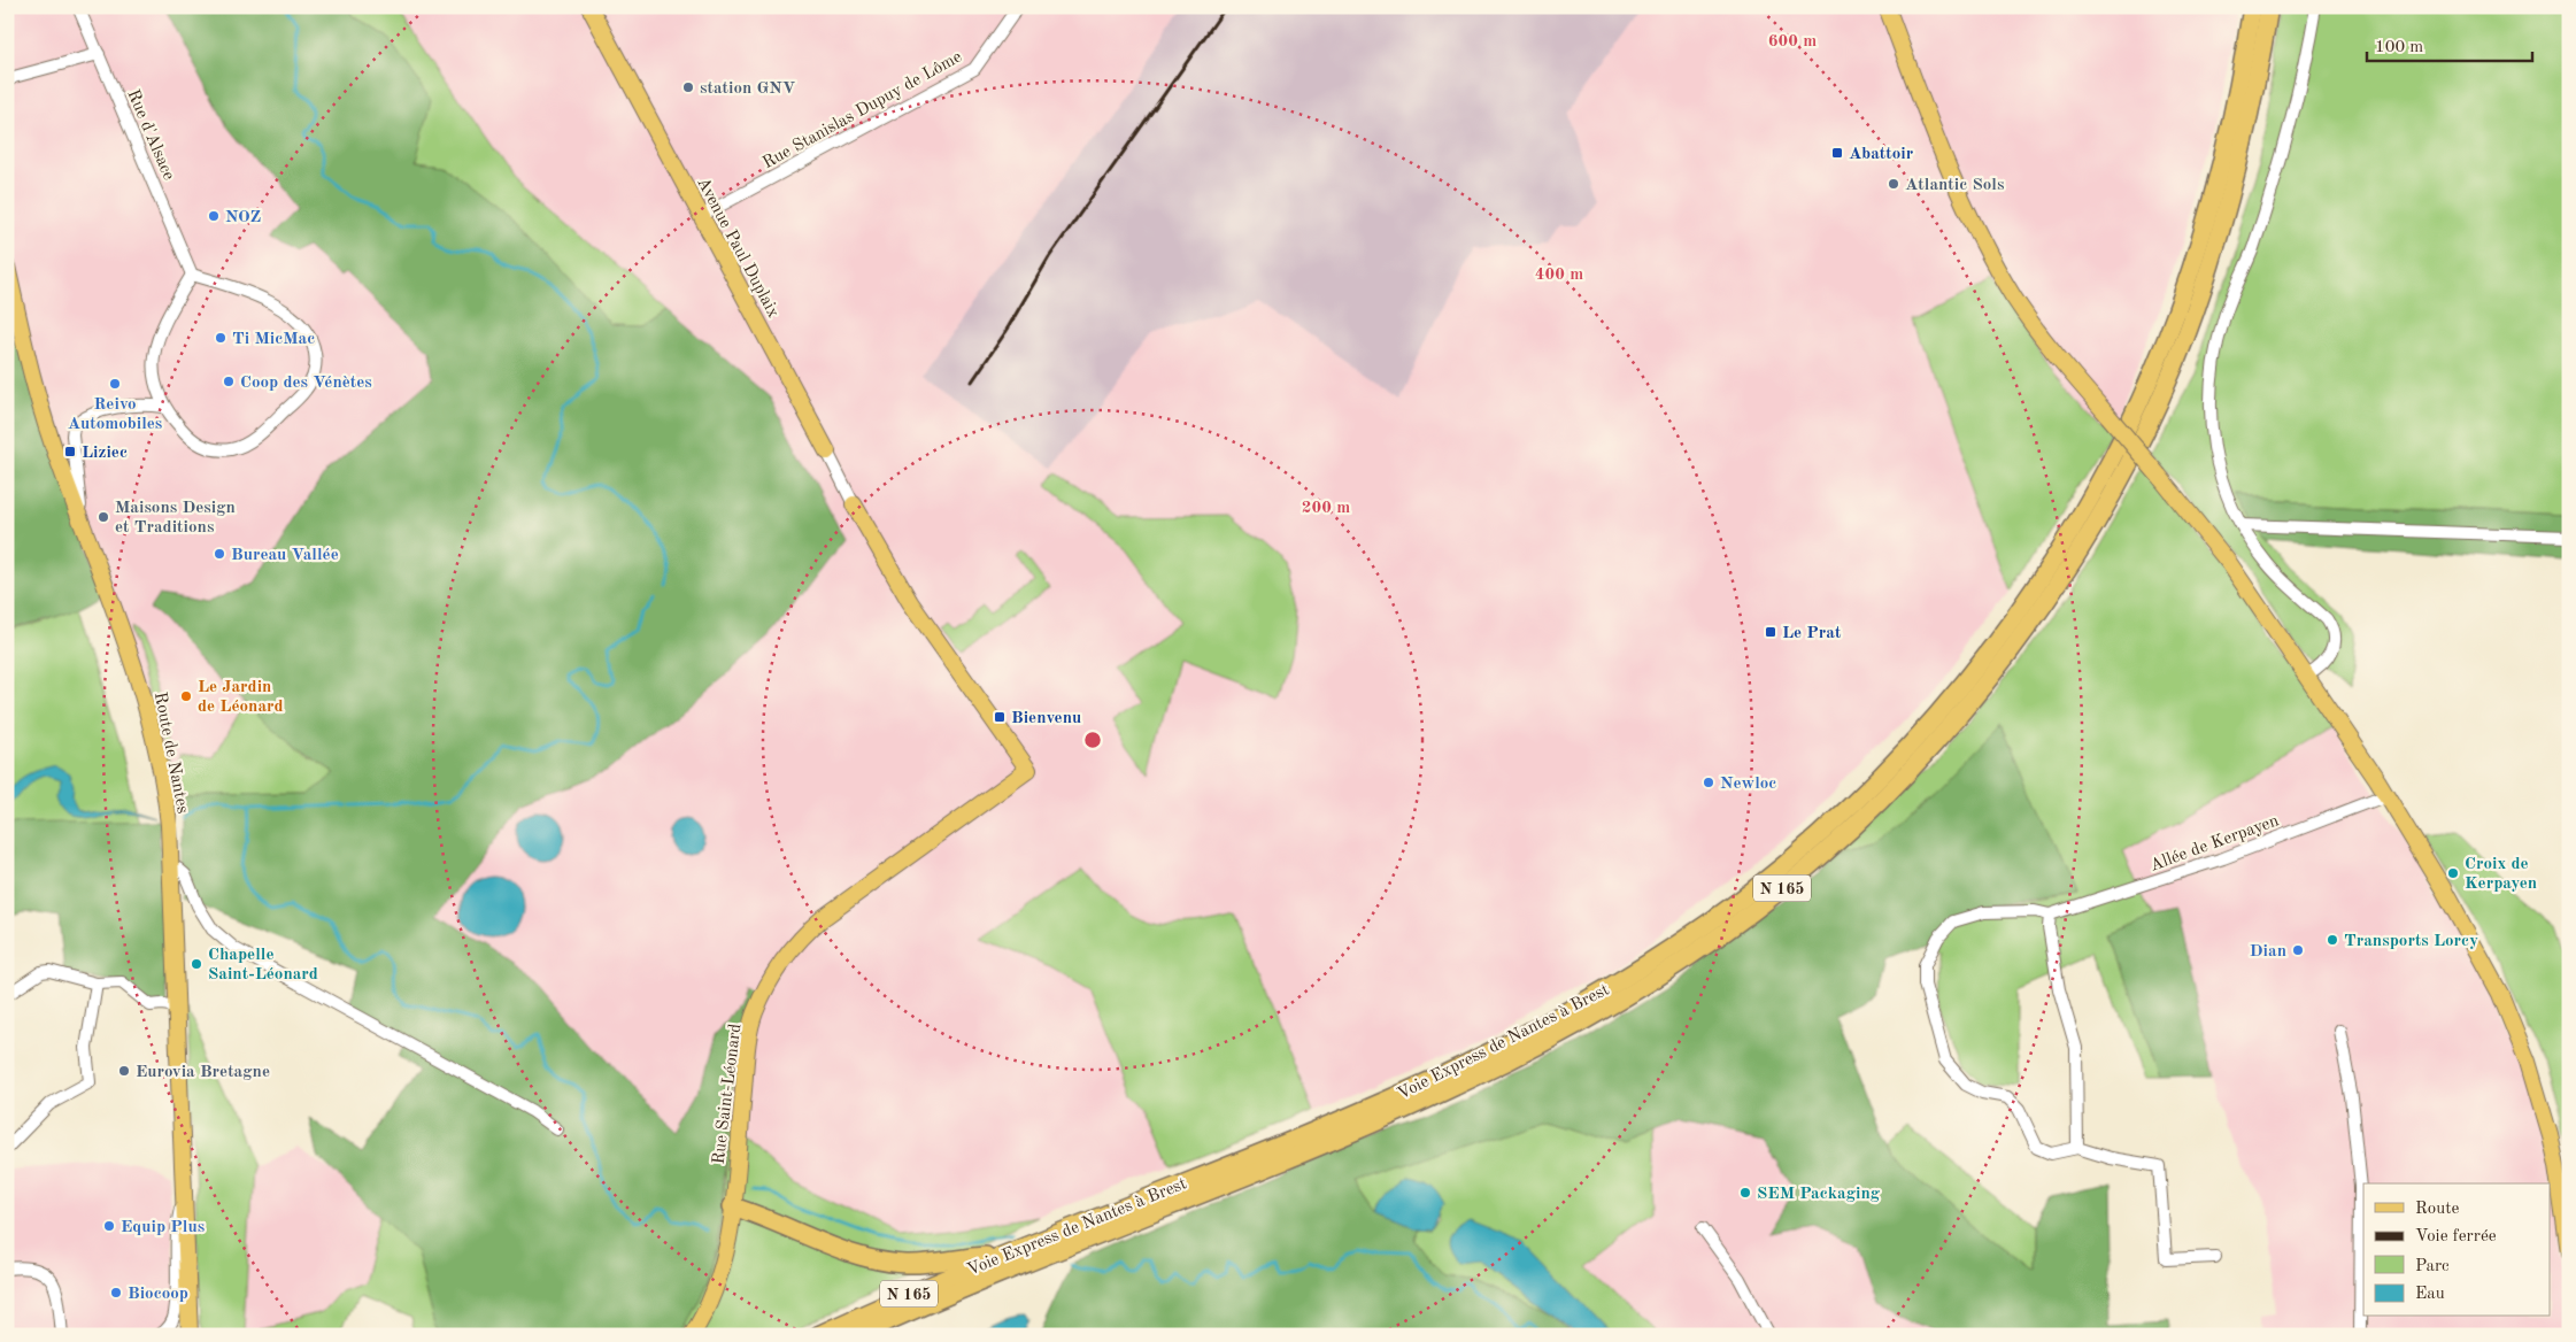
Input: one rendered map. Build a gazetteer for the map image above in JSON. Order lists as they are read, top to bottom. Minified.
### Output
{"streets":{"highway":["N 165","Voie Express de Nantes à Brest"],"main road":["Avenue Paul Duplaix","Route de Nantes","Rue Saint-Léonard"],"street":["Rue Stanislas Dupuy de Lôme","Rue d'Alsace","Allée de Kerpayen"]},"crossings":[["Rue Stanislas Dupuy de Lôme","Avenue Paul Duplaix"],["Avenue Paul Duplaix","Rue Saint-Léonard"]],"places":{"other":["station GNV","Atlantic Sols","NOZ","Ti MicMac","Coop des Vénètes","Reivo Automobiles","Maisons Design et Traditions","Bureau Vallée","Le Jardin de Léonard","Newloc","Croix de Kerpayen","Transports Lorcy","Dian","Chapelle Saint-Léonard","Eurovia Bretagne","SEM Packaging","Equip Plus","Biocoop"],"transit":["Abattoir","Liziec","Le Prat","Bienvenu"]},"legend":["Route","Voie ferrée","Parc","Eau"],"scale_bar":"100 m","rings":["600 m","400 m","200 m"]}
